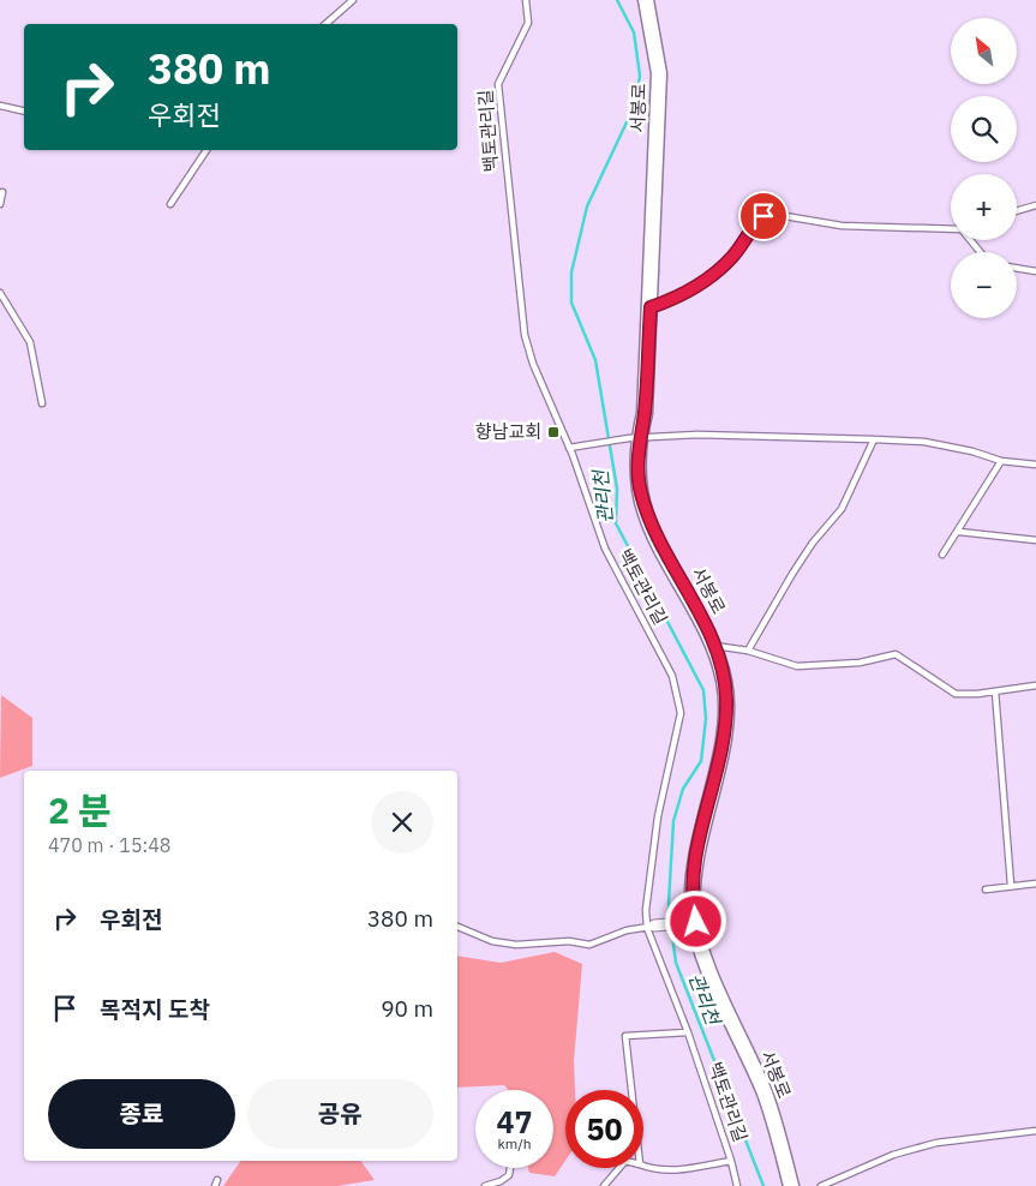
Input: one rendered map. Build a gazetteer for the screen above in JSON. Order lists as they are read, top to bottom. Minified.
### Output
{"streets":{"main road":["서봉로"],"lane":["백토관리길"]},"water":["관리천"],"places":{"transit":["향남교회"]},"north":"top left","page":{"map_buttons":["+","−"],"turn":["380 m","우회전"],"heading":["2 분","470 m · 15:48"],"list":[{"name":"우회전","value":"380 m"},{"name":"목적지 도착","value":"90 m"}],"buttons":["종료","공유"],"speed":"47 km/h","limit":"50"}}
